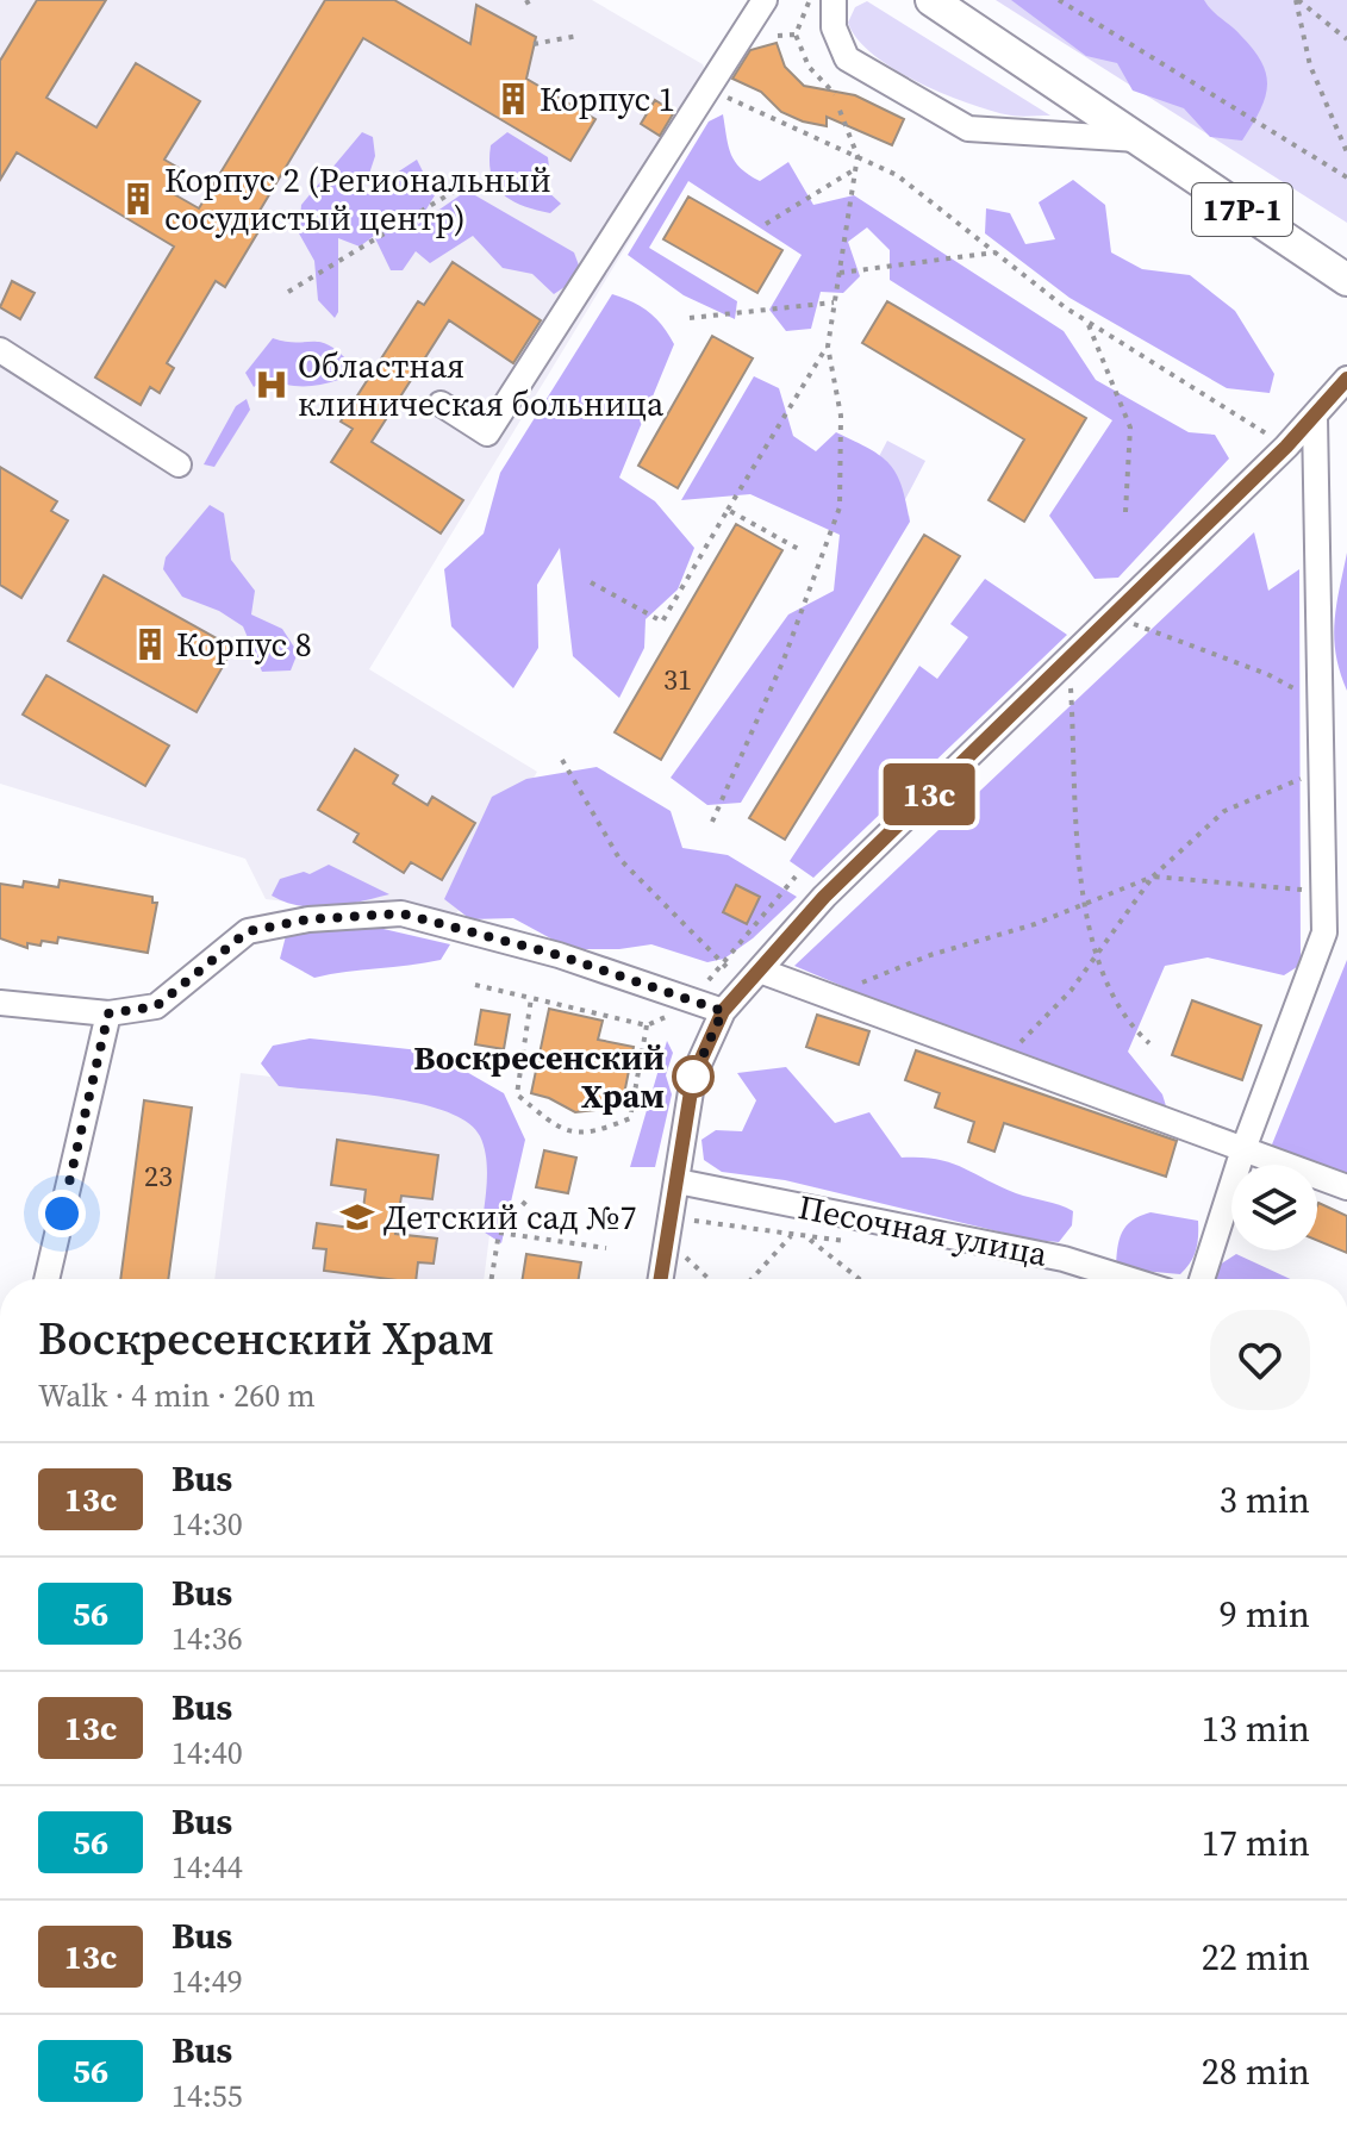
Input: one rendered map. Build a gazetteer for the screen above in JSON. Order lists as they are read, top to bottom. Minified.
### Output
{"streets":{"main road":["17Р-1"],"street":["Песочная улица"]},"places":{"building":["Корпус 1","Корпус 2 (Региональный сосудистый центр)","Корпус 8"],"hospital":["Областная клиническая больница"],"other":["Воскресенский Храм"],"school or university":["Детский сад №7"]},"lines":["bus line 13с"],"house_numbers":["31","23"],"page":{"on_map":"13с","heading":["Воскресенский Храм","Walk · 4 min · 260 m"],"list":[{"mark":"13с","name":"Bus","note":"14:30","value":"3 min"},{"mark":"56","name":"Bus","note":"14:36","value":"9 min"},{"mark":"13с","name":"Bus","note":"14:40","value":"13 min"},{"mark":"56","name":"Bus","note":"14:44","value":"17 min"},{"mark":"13с","name":"Bus","note":"14:49","value":"22 min"},{"mark":"56","name":"Bus","note":"14:55","value":"28 min"}]}}
